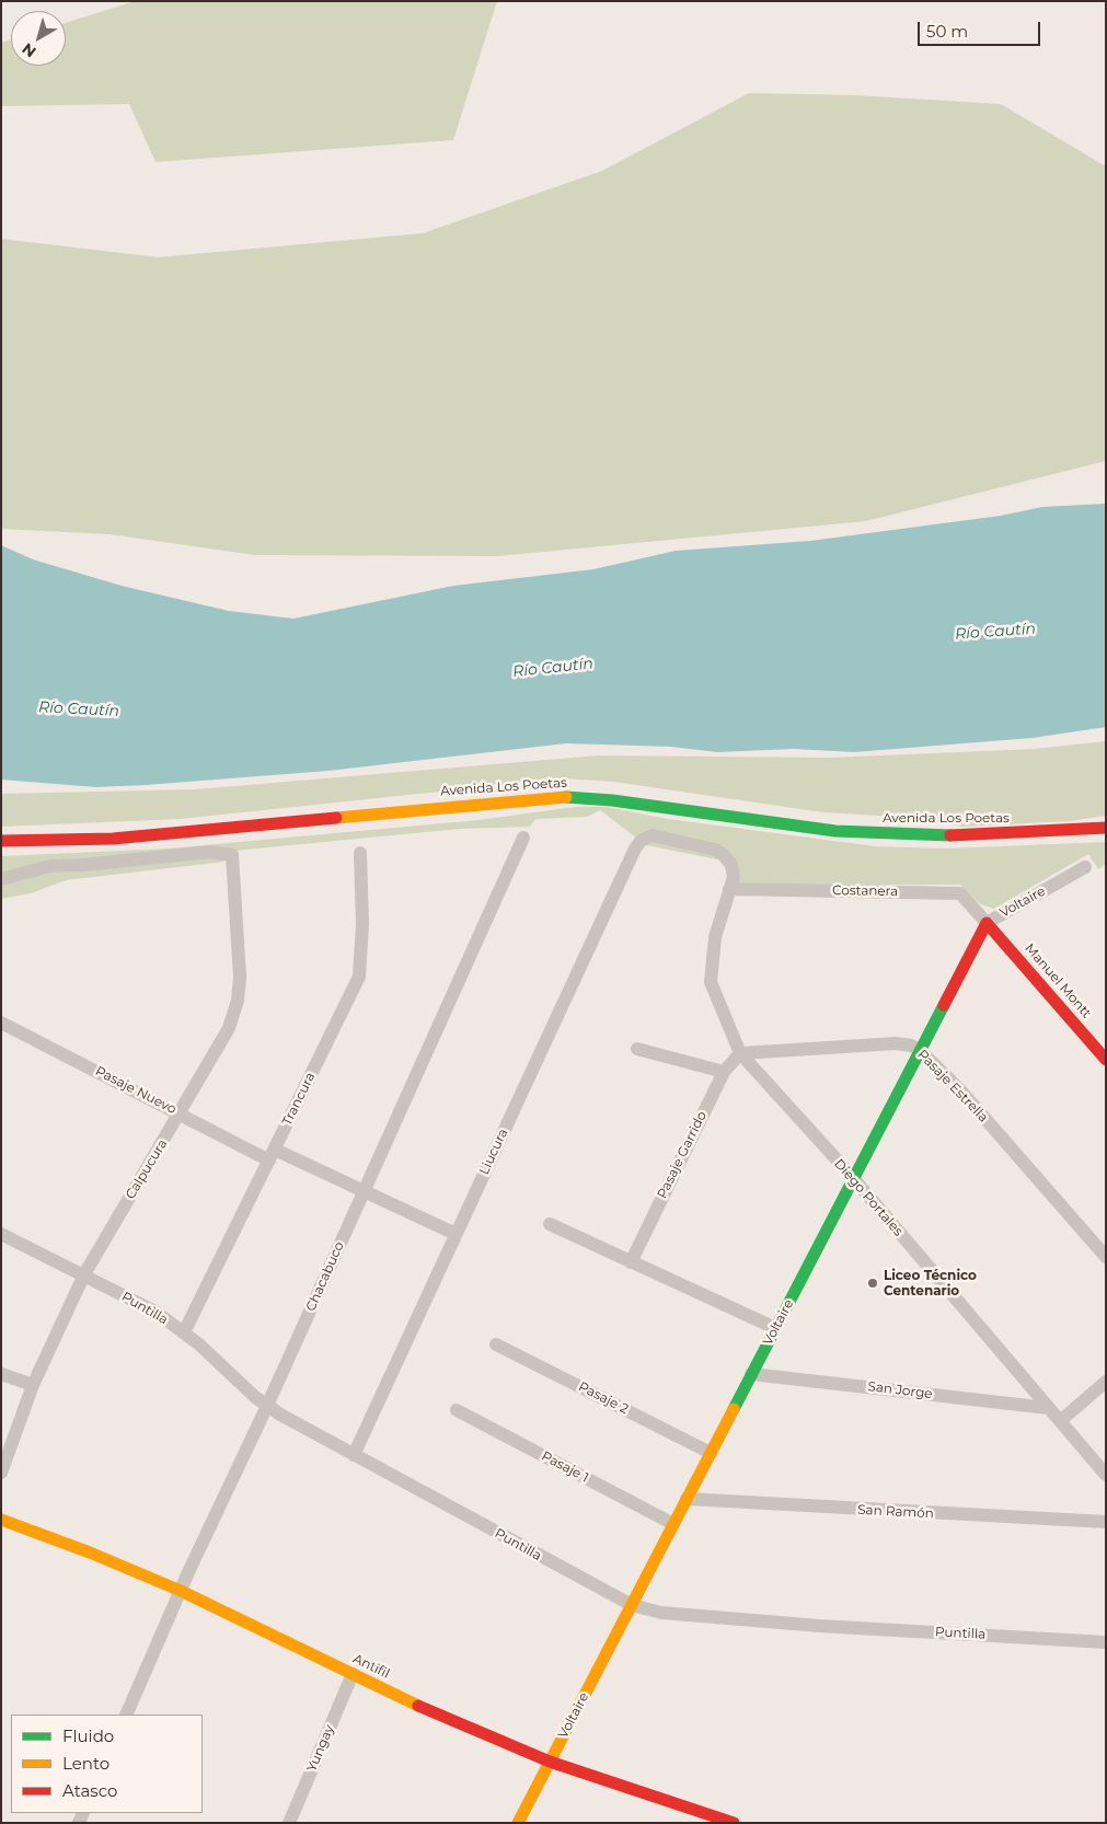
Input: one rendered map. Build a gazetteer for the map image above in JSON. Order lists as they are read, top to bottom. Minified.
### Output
{"streets":{"street":["Avenida Los Poetas","Costanera","Voltaire","Manuel Montt","Pasaje Estrella","Pasaje Nuevo","Trancura","Liucura","Pasaje Garrido","Calpucura","Diego Portales","Chacabuco","Puntilla","San Jorge","Pasaje 2","Pasaje 1","San Ramón","Antifil","Yungay"]},"crossings":[["Costanera","Voltaire"],["Costanera","Manuel Montt"],["Costanera","Diego Portales"],["Voltaire","Manuel Montt"],["Voltaire","Pasaje Estrella"],["Voltaire","Diego Portales"],["Voltaire","Puntilla"],["Voltaire","San Jorge"],["Voltaire","Pasaje 2"],["Voltaire","Pasaje 1"],["Voltaire","San Ramón"],["Voltaire","Antifil"],["Pasaje Estrella","Pasaje Garrido"],["Pasaje Estrella","Diego Portales"],["Pasaje Nuevo","Trancura"],["Pasaje Nuevo","Liucura"],["Pasaje Nuevo","Calpucura"],["Pasaje Nuevo","Chacabuco"],["Trancura","Puntilla"],["Liucura","Diego Portales"],["Liucura","Puntilla"],["Pasaje Garrido","Diego Portales"],["Calpucura","Puntilla"],["Diego Portales","San Jorge"],["Chacabuco","Puntilla"],["Chacabuco","Antifil"],["Antifil","Yungay"]],"water":["Río Cautín"],"places":["Liceo Técnico Centenario"],"legend":["Fluido","Lento","Atasco"],"scale_bar":"50 m","north":"bottom left"}
